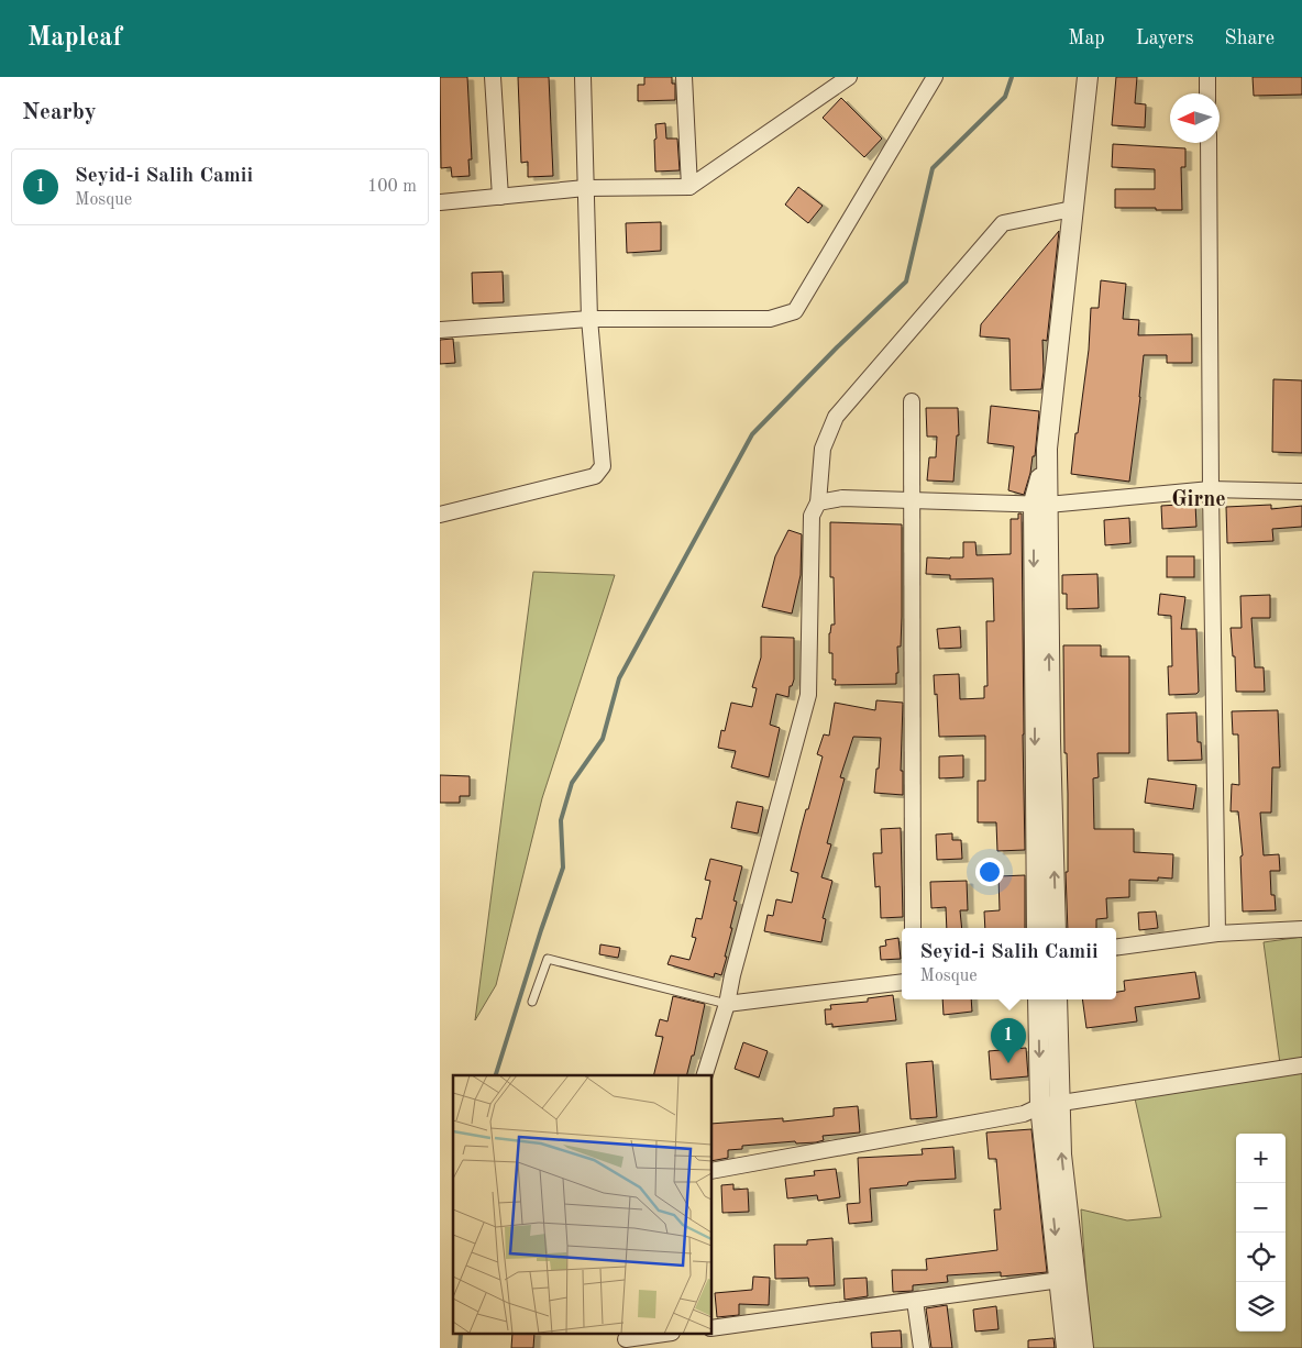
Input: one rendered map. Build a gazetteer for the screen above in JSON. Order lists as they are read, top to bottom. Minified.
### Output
{"districts":["Girne"],"north":"left","page":{"header":"Mapleaf","nav":["Map","Layers","Share"],"heading":"Nearby","list":[{"mark":"1","name":"Seyid-i Salih Camii","note":"Mosque","value":"100 m"}],"popup":["Seyid-i Salih Camii","Mosque"],"pins":"1","map_buttons":["+","−"]}}
